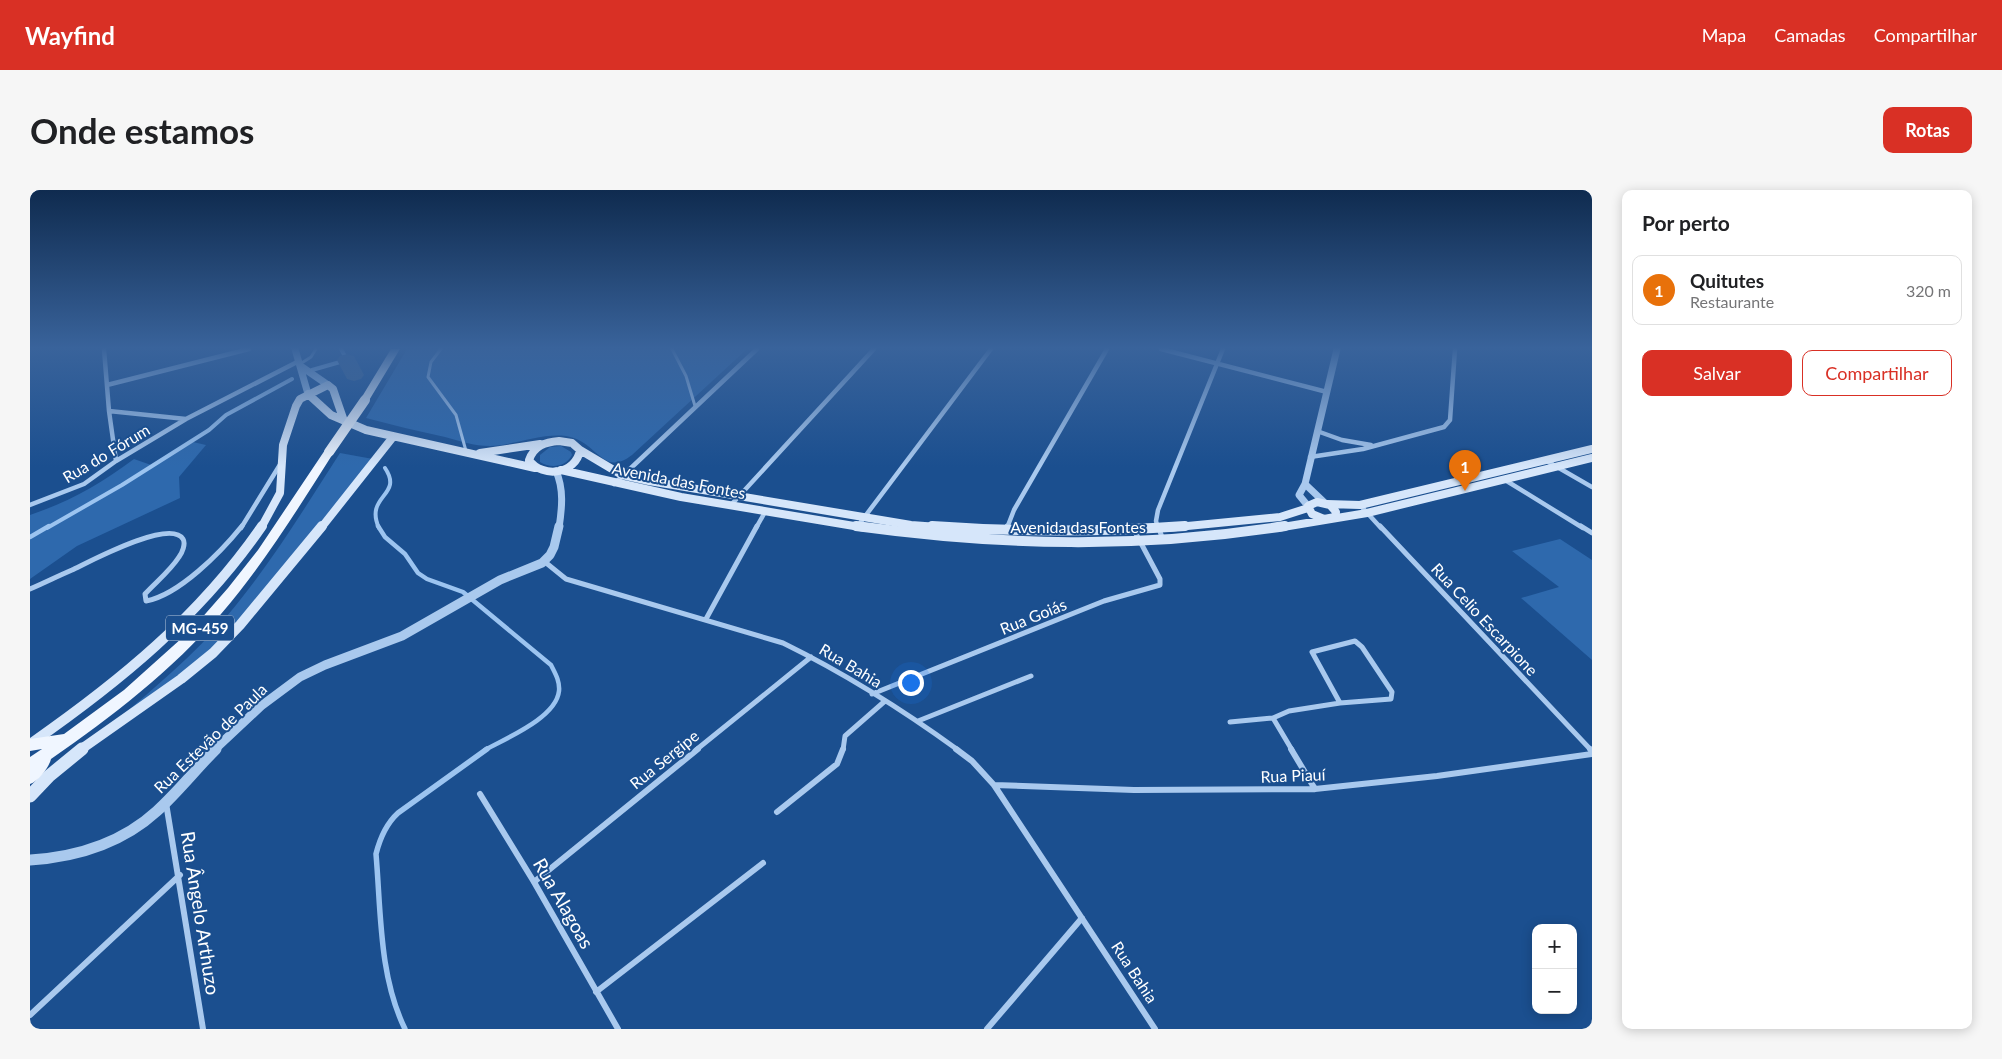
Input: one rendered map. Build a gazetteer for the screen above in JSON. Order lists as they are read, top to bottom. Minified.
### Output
{"streets":{"main road":["Avenida das Fontes","MG-459"],"street":["Rua do Fórum","Rua Goiás","Rua Celio Escarpione","Rua Bahia","Rua Estevão de Paula","Rua Sergipe","Rua Piauí","Rua Alagoas","Rua Ângelo Arthuzo"]},"crossings":[["Avenida das Fontes","Rua Goiás"],["Avenida das Fontes","Rua Celio Escarpione"],["Rua Goiás","Rua Bahia"],["Rua Bahia","Rua Estevão de Paula"],["Rua Bahia","Rua Sergipe"],["Rua Bahia","Rua Piauí"],["Rua Estevão de Paula","Rua Ângelo Arthuzo"],["Rua Sergipe","Rua Alagoas"]],"page":{"header":"Wayfind","nav":["Mapa","Camadas","Compartilhar"],"buttons":["Rotas",["Salvar","Compartilhar"]],"title":"Onde estamos","heading":"Por perto","list":[{"mark":"1","name":"Quitutes","note":"Restaurante","value":"320 m"}],"pins":"1","map_buttons":["+","−"]}}
